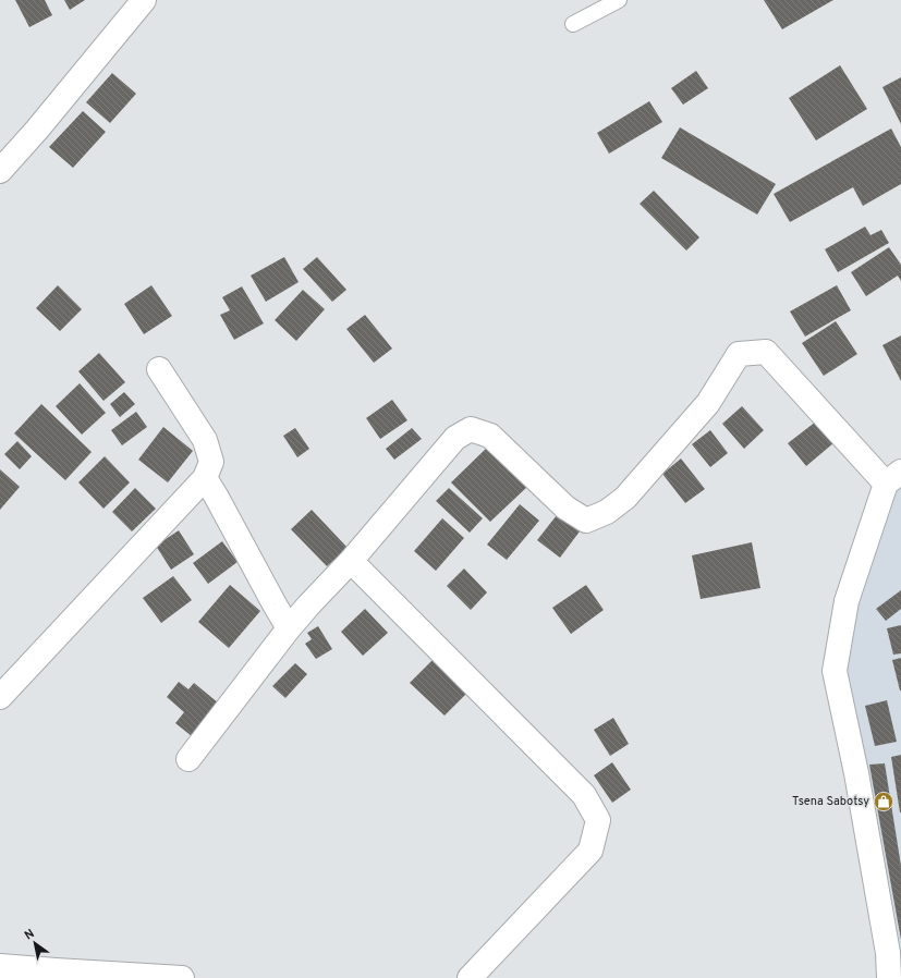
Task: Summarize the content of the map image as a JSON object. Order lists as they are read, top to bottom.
{
  "places": {
    "shop": ["Tsena Sabotsy"]
  },
  "north": "top left"
}
